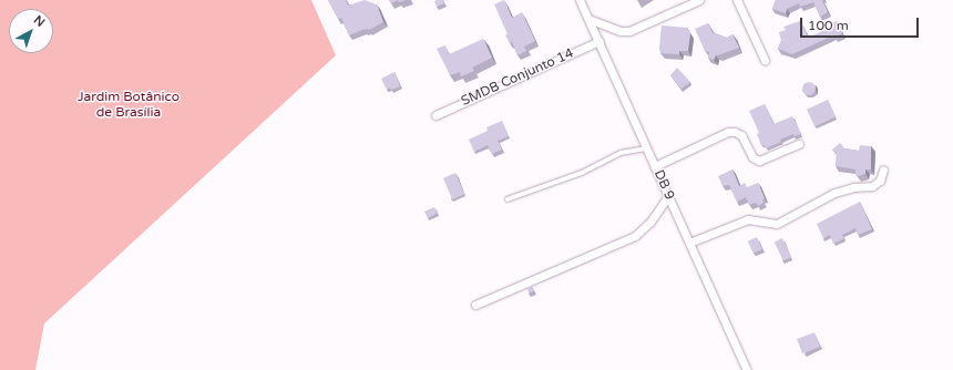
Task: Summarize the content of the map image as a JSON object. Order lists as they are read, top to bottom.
{
  "streets": {
    "street": ["SMDB Conjunto 14", "DB 9"]
  },
  "crossings": [
    ["SMDB Conjunto 14", "DB 9"]
  ],
  "parks": ["Jardim Botânico de Brasília"],
  "scale_bar": "100 m",
  "north": "top right"
}
